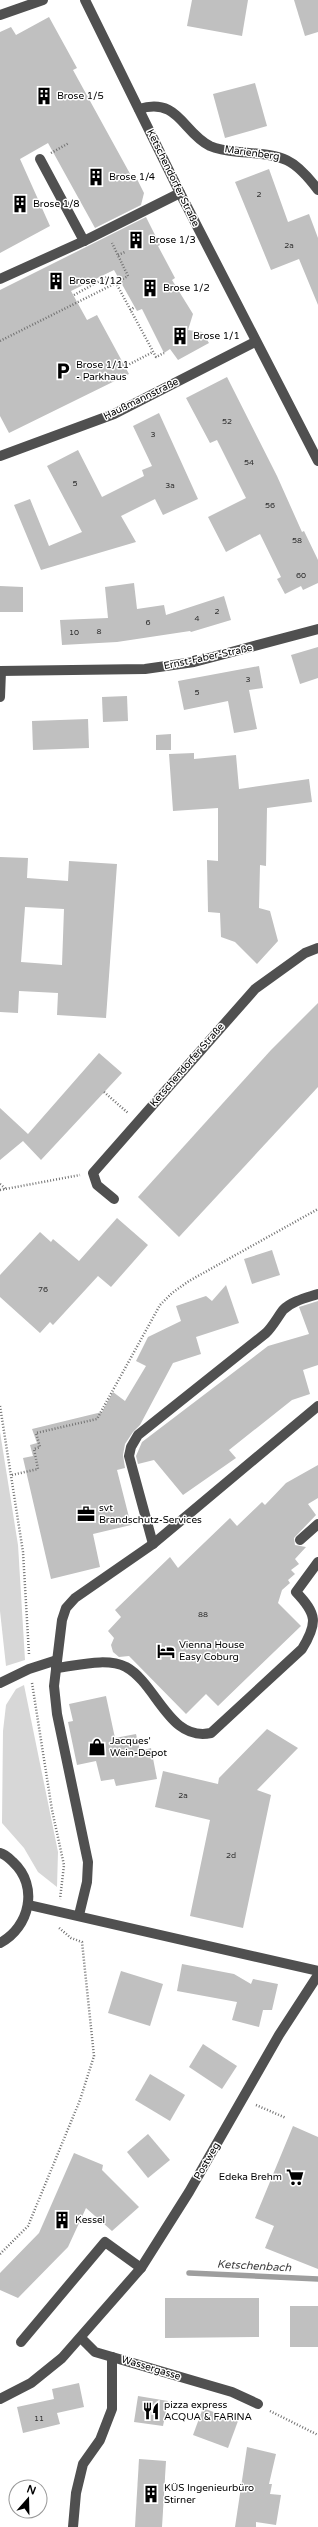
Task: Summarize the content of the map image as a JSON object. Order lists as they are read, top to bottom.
{
  "streets": {
    "street": [
      "Marienberg",
      "Ketschendorfer Straße",
      "Haußmannstraße",
      "Ernst-Faber-Straße",
      "Postweg",
      "Wassergasse"
    ]
  },
  "crossings": [
    ["Marienberg", "Ketschendorfer Straße"],
    ["Ketschendorfer Straße", "Haußmannstraße"],
    ["Postweg", "Wassergasse"]
  ],
  "water": ["Ketschenbach"],
  "places": {
    "building": [
      "Brose 1/5",
      "Brose 1/4",
      "Brose 1/8",
      "Brose 1/3",
      "Brose 1/12",
      "Brose 1/2",
      "Brose 1/1",
      "Kessel",
      "KÜS Ingenieurbüro Stirner"
    ],
    "parking": ["Brose 1/11 - Parkhaus"],
    "office": ["svt Brandschutz-Services"],
    "hotel": ["Vienna House Easy Coburg"],
    "shop": ["Jacques' Wein-Depot"],
    "supermarket": ["Edeka Brehm"],
    "restaurant": ["pizza express ACQUA & FARINA"]
  },
  "house_numbers": [
    "2",
    "2a",
    "52",
    "3",
    "54",
    "5",
    "3a",
    "56",
    "58",
    "60",
    "2",
    "4",
    "6",
    "8",
    "10",
    "3",
    "5",
    "76",
    "88",
    "2a",
    "2d",
    "11"
  ],
  "north": "top"
}
